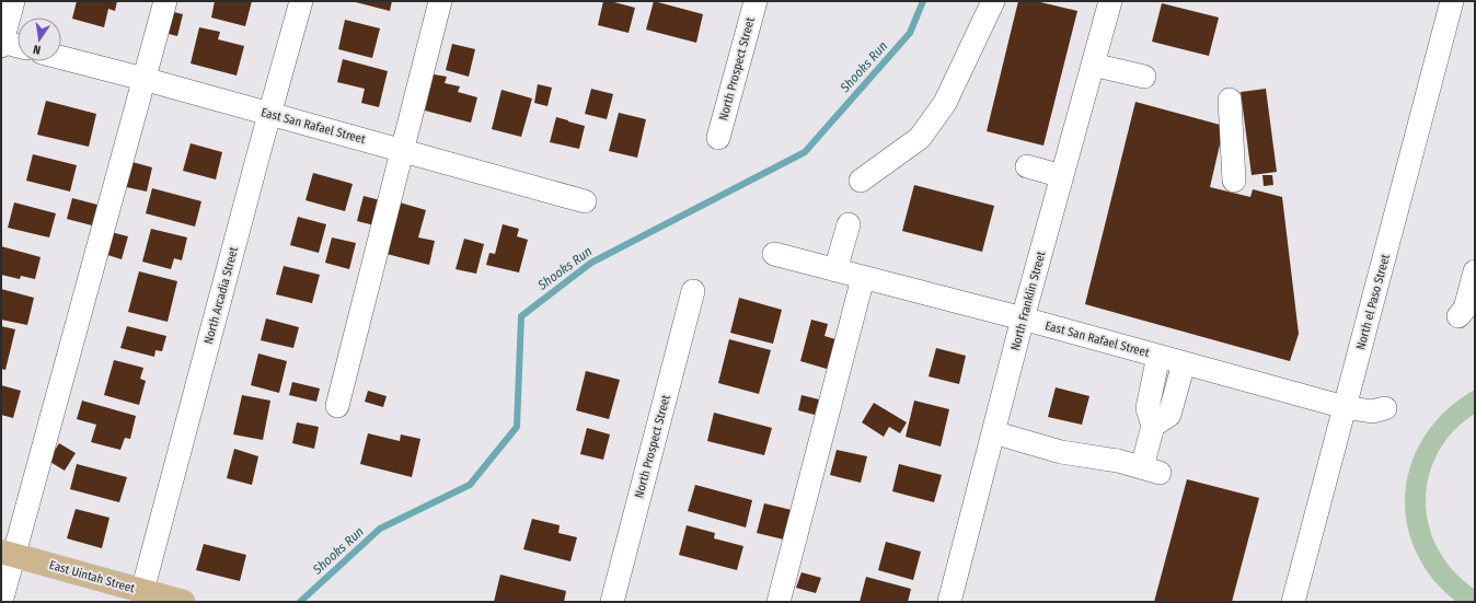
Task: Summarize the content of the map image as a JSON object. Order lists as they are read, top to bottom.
{
  "streets": {
    "main road": ["East Uintah Street"],
    "street": [
      "North Prospect Street",
      "East San Rafael Street",
      "North Arcadia Street",
      "North Franklin Street",
      "North el Paso Street"
    ]
  },
  "crossings": [
    ["East San Rafael Street", "North Arcadia Street"],
    ["East San Rafael Street", "North Franklin Street"],
    ["East San Rafael Street", "North el Paso Street"],
    ["North Arcadia Street", "East Uintah Street"]
  ],
  "water": ["Shooks Run"],
  "north": "bottom"
}
